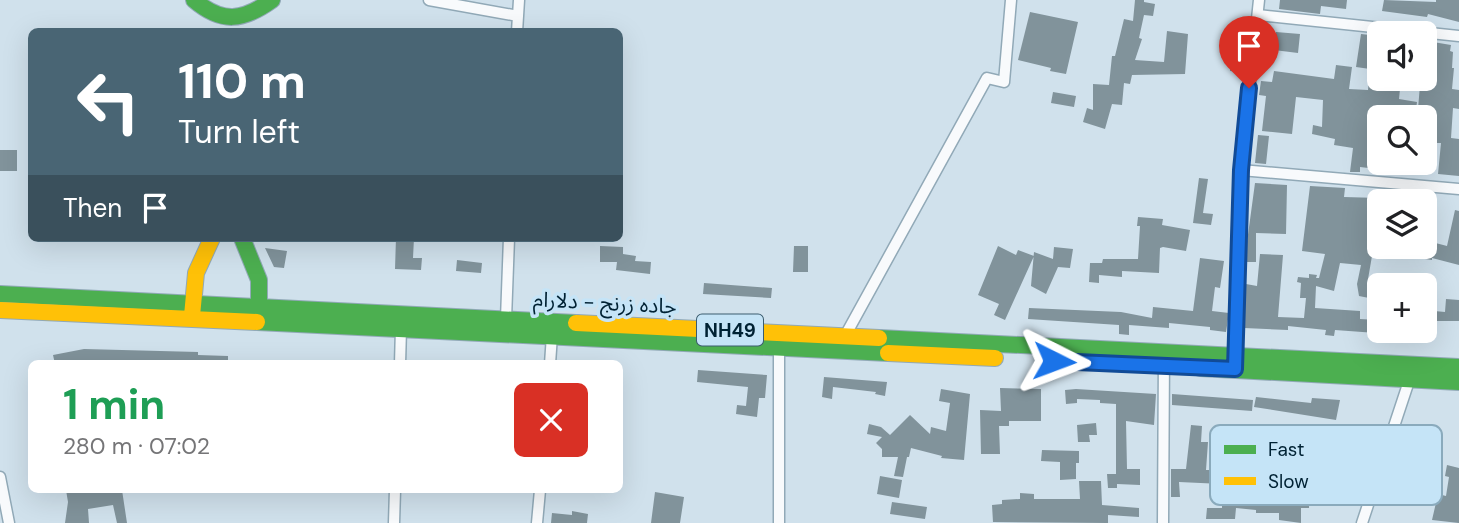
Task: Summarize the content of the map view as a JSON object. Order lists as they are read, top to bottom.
{
  "streets": {
    "main road": ["جاده زرنج - دلارام", "NH49"]
  },
  "legend": ["Fast", "Slow"],
  "page": {
    "map_buttons": "+",
    "turn": ["110 m", "Turn left"],
    "then": "Then",
    "heading": ["1 min", "280 m · 07:02"]
  }
}
